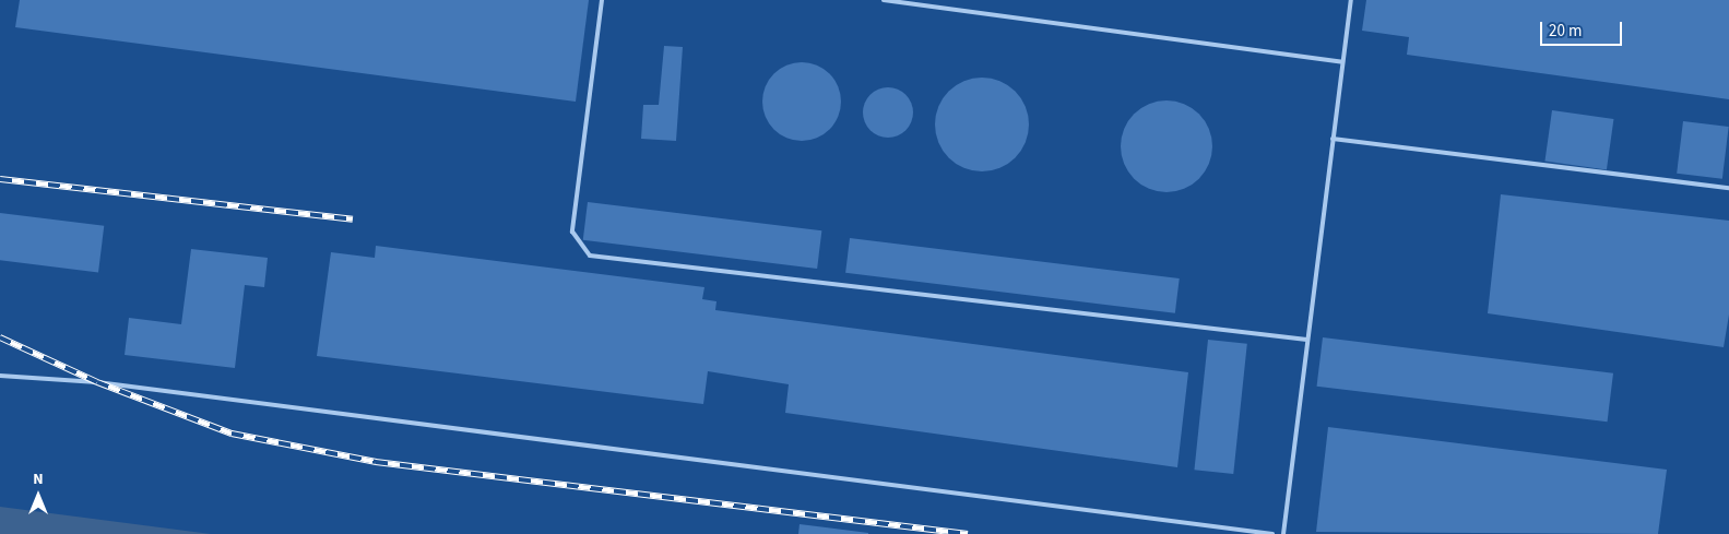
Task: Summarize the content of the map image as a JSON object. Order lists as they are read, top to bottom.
{
  "scale_bar": "20 m",
  "north": "top"
}
